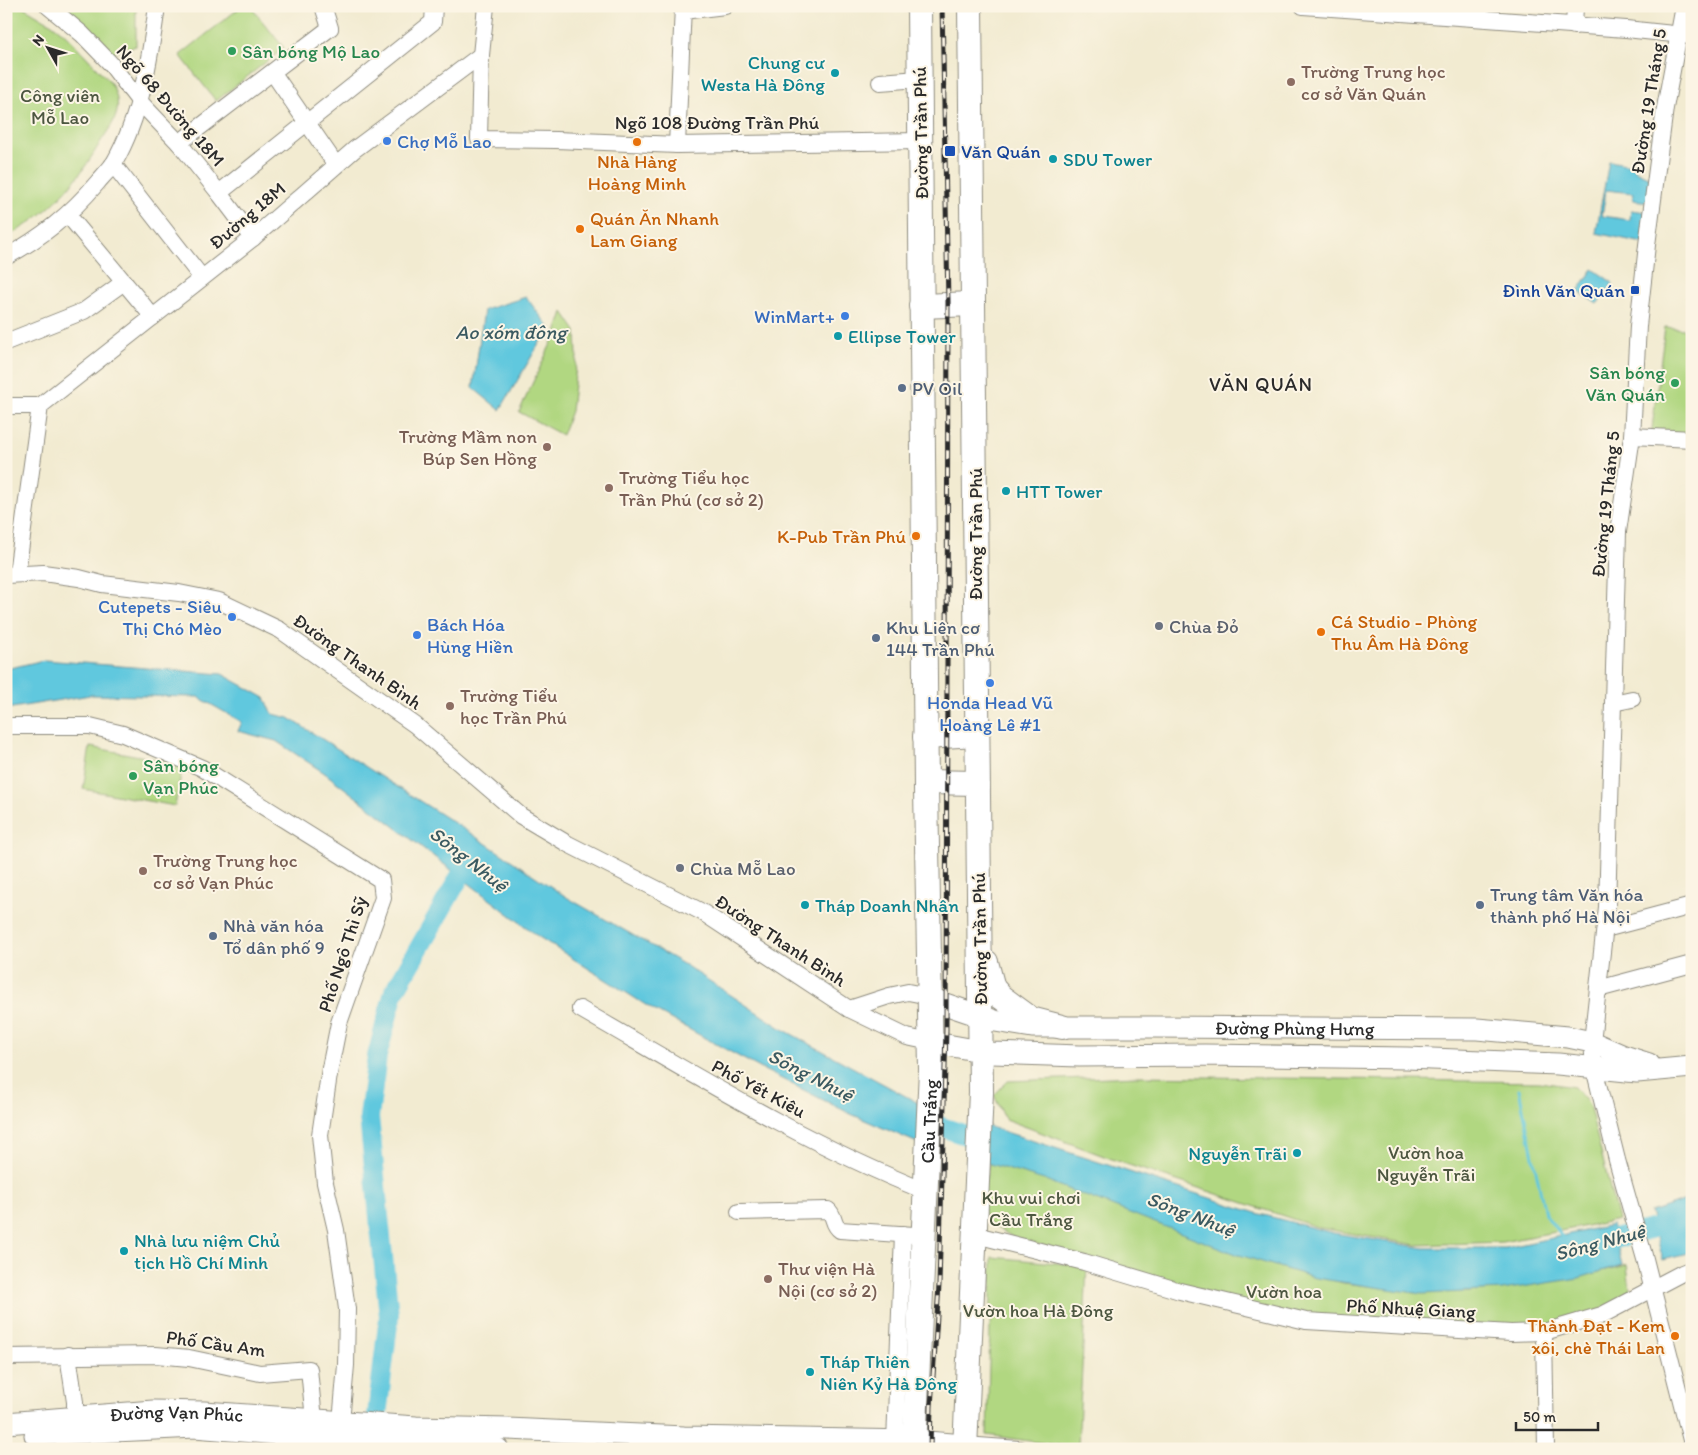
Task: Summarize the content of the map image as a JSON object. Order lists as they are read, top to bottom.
{
  "streets": {
    "highway": ["Đường Trần Phú", "Cầu Trắng"],
    "main road": ["Đường Phùng Hưng", "Đường Vạn Phúc"],
    "street": [
      "Đường 19 Tháng 5",
      "Ngõ 68 Đường 18M",
      "Ngõ 108 Đường Trần Phú",
      "Đường 18M",
      "Đường Thanh Bình",
      "Phố Ngô Thì Sỹ",
      "Phố Yết Kiêu",
      "Phố Nhuệ Giang",
      "Phố Cầu Am"
    ]
  },
  "crossings": [
    ["Đường 19 Tháng 5", "Đường Phùng Hưng"],
    ["Đường 19 Tháng 5", "Phố Nhuệ Giang"],
    ["Ngõ 68 Đường 18M", "Đường 18M"],
    ["Ngõ 108 Đường Trần Phú", "Đường Trần Phú"],
    ["Ngõ 108 Đường Trần Phú", "Đường 18M"],
    ["Đường Trần Phú", "Đường Thanh Bình"],
    ["Đường Trần Phú", "Đường Phùng Hưng"],
    ["Đường Trần Phú", "Cầu Trắng"],
    ["Đường Trần Phú", "Phố Nhuệ Giang"],
    ["Đường Thanh Bình", "Đường Phùng Hưng"],
    ["Phố Ngô Thì Sỹ", "Đường Vạn Phúc"],
    ["Phố Yết Kiêu", "Cầu Trắng"],
    ["Phố Cầu Am", "Đường Vạn Phúc"]
  ],
  "districts": ["VĂN QUÁN"],
  "water": ["Ao xóm đông", "Sông Nhuệ"],
  "parks": [
    "Công viên Mỗ Lao",
    "Vườn hoa Nguyễn Trãi",
    "Khu vui chơi Cầu Trắng",
    "Vườn hoa",
    "Vườn hoa Hà Đông"
  ],
  "places": {
    "other": [
      "Sân bóng Mộ Lao",
      "Chung cư Westa Hà Đông",
      "Trường Trung học cơ sở Văn Quán",
      "Chợ Mỗ Lao",
      "Nhà Hàng Hoàng Minh",
      "SDU Tower",
      "Quán Ăn Nhanh Lam Giang",
      "WinMart+",
      "Ellipse Tower",
      "Sân bóng Văn Quán",
      "PV Oil",
      "Trường Mầm non Búp Sen Hồng",
      "Trường Tiểu học Trần Phú (cơ sở 2)",
      "HTT Tower",
      "K-Pub Trần Phú",
      "Cutepets - Siêu Thị Chó Mèo",
      "Chùa Đỏ",
      "Cá Studio - Phòng Thu Âm Hà Đông",
      "Bách Hóa Hùng Hiền",
      "Khu Liên cơ 144 Trần Phú",
      "Honda Head Vũ Hoàng Lê #1",
      "Trường Tiểu học Trần Phú",
      "Sân bóng Vạn Phúc",
      "Chùa Mỗ Lao",
      "Trường Trung học cơ sở Vạn Phúc",
      "Tháp Doanh Nhân",
      "Trung tâm Văn hóa thành phố Hà Nội",
      "Nhà văn hóa Tổ dân phố 9",
      "Nguyễn Trãi",
      "Nhà lưu niệm Chủ tịch Hồ Chí Minh",
      "Thư viện Hà Nội (cơ sở 2)",
      "Thành Đạt - Kem xôi, chè Thái Lan",
      "Tháp Thiên Niên Kỷ Hà Đông"
    ],
    "transit": ["Văn Quán", "Đình Văn Quán"]
  },
  "scale_bar": "50 m",
  "north": "top left"
}
